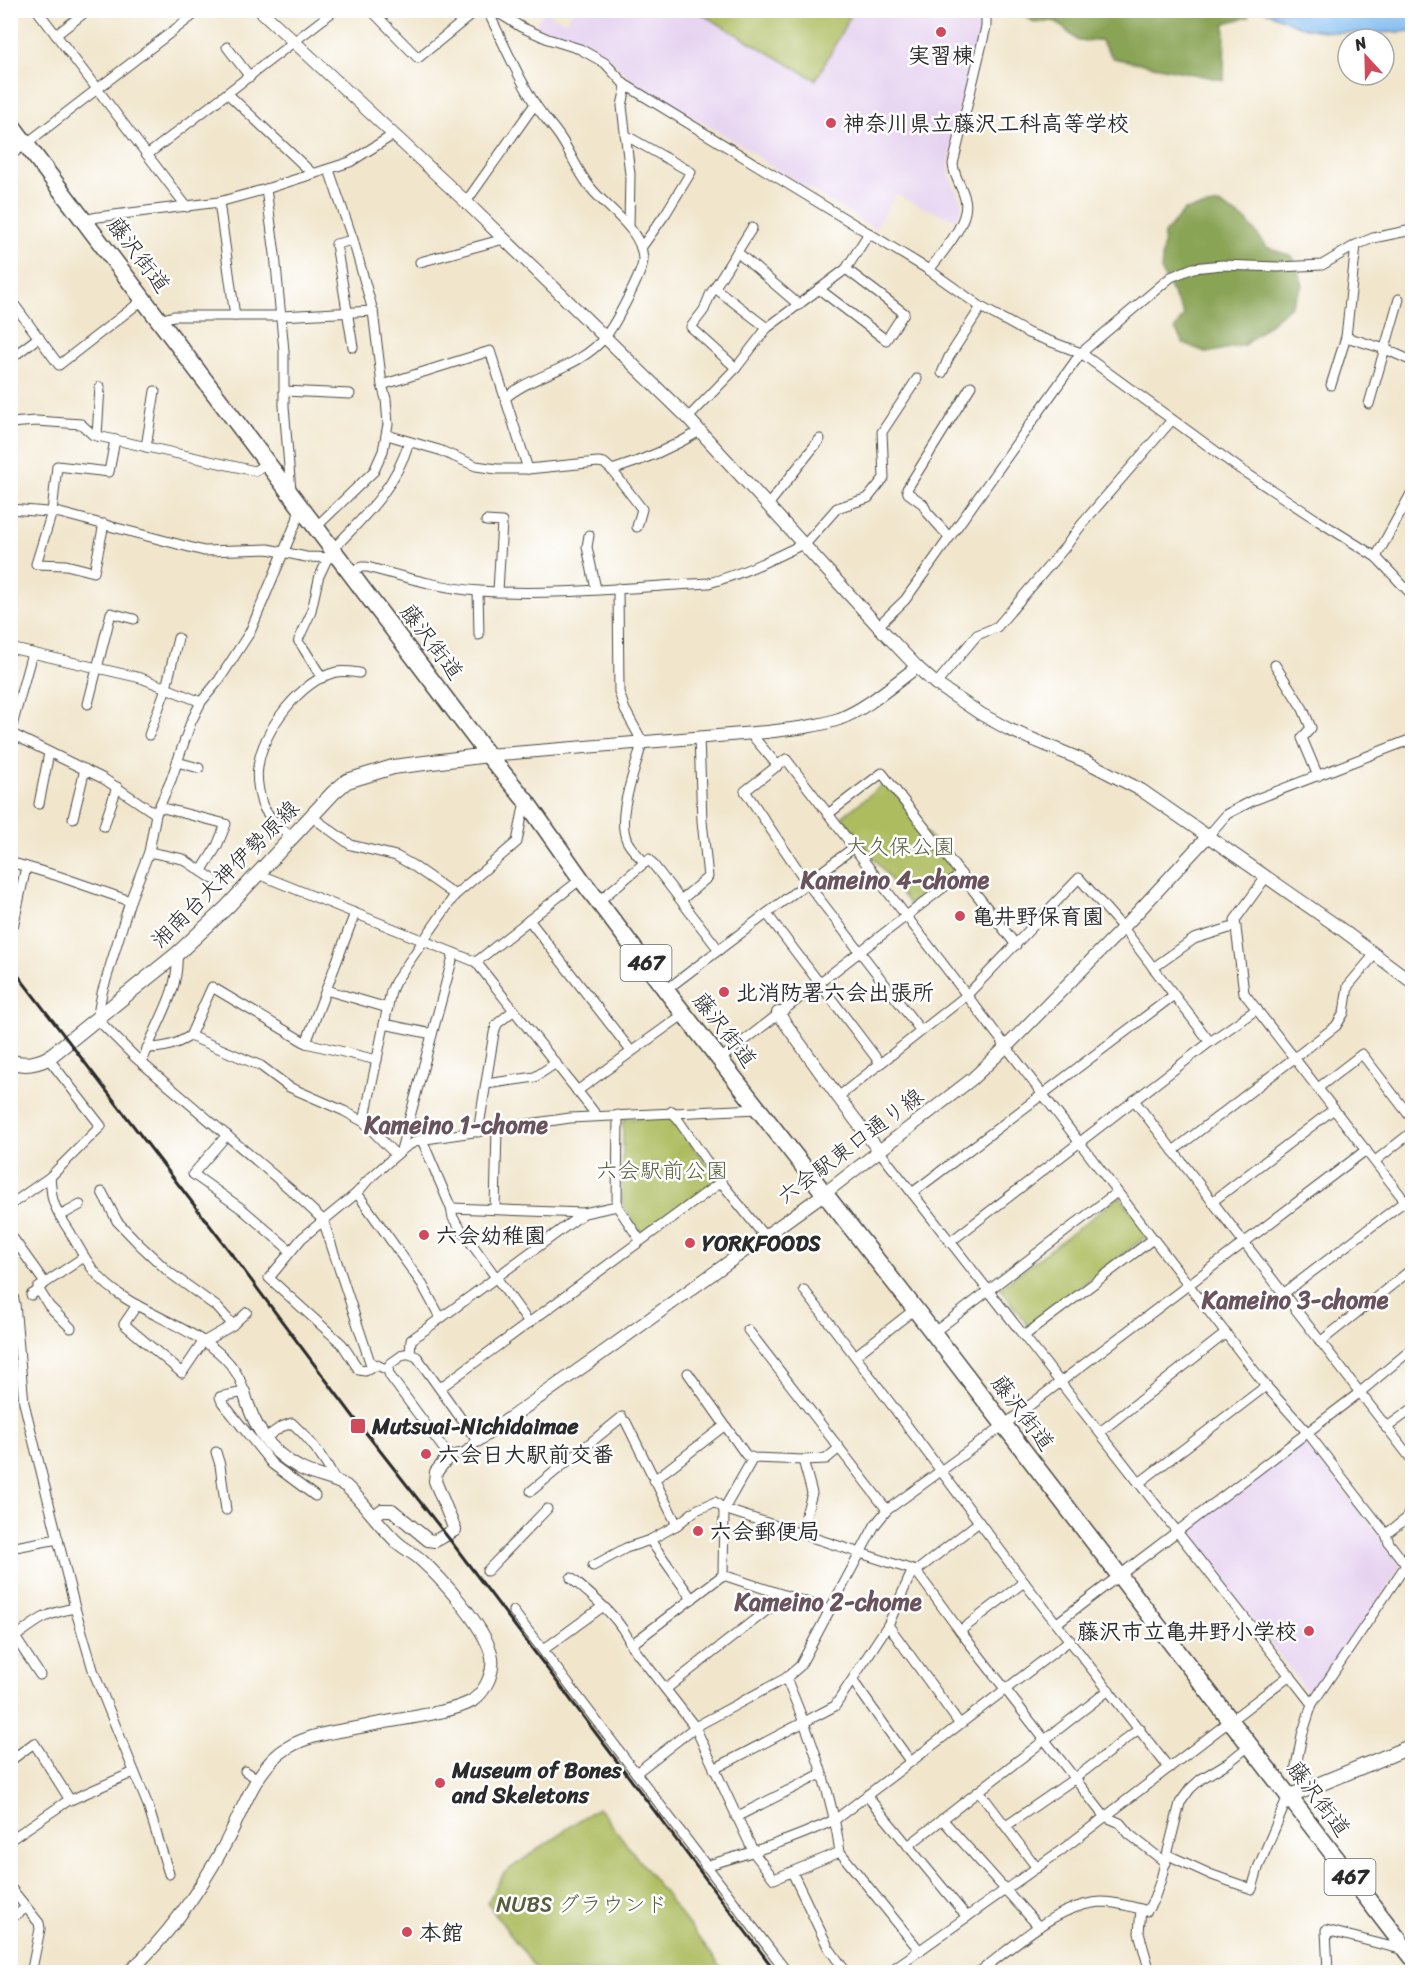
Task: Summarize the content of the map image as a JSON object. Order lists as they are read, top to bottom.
{
  "streets": {
    "highway": ["藤沢街道", "467"],
    "main road": ["湘南台大神伊勢原線"],
    "street": ["六会駅東口通り線"]
  },
  "crossings": [
    ["藤沢街道", "湘南台大神伊勢原線"],
    ["藤沢街道", "六会駅東口通り線"]
  ],
  "districts": [
    "Kameino 4-chome",
    "Kameino 1-chome",
    "Kameino 3-chome",
    "Kameino 2-chome"
  ],
  "parks": ["大久保公園", "六会駅前公園", "NUBS グラウンド"],
  "places": {
    "other": [
      "実習棟",
      "神奈川県立藤沢工科高等学校",
      "亀井野保育園",
      "北消防署六会出張所",
      "六会幼稚園",
      "YORKFOODS",
      "六会日大駅前交番",
      "六会郵便局",
      "藤沢市立亀井野小学校",
      "Museum of Bones and Skeletons",
      "本館"
    ],
    "transit": ["Mutsuai-Nichidaimae"]
  },
  "north": "top"
}
